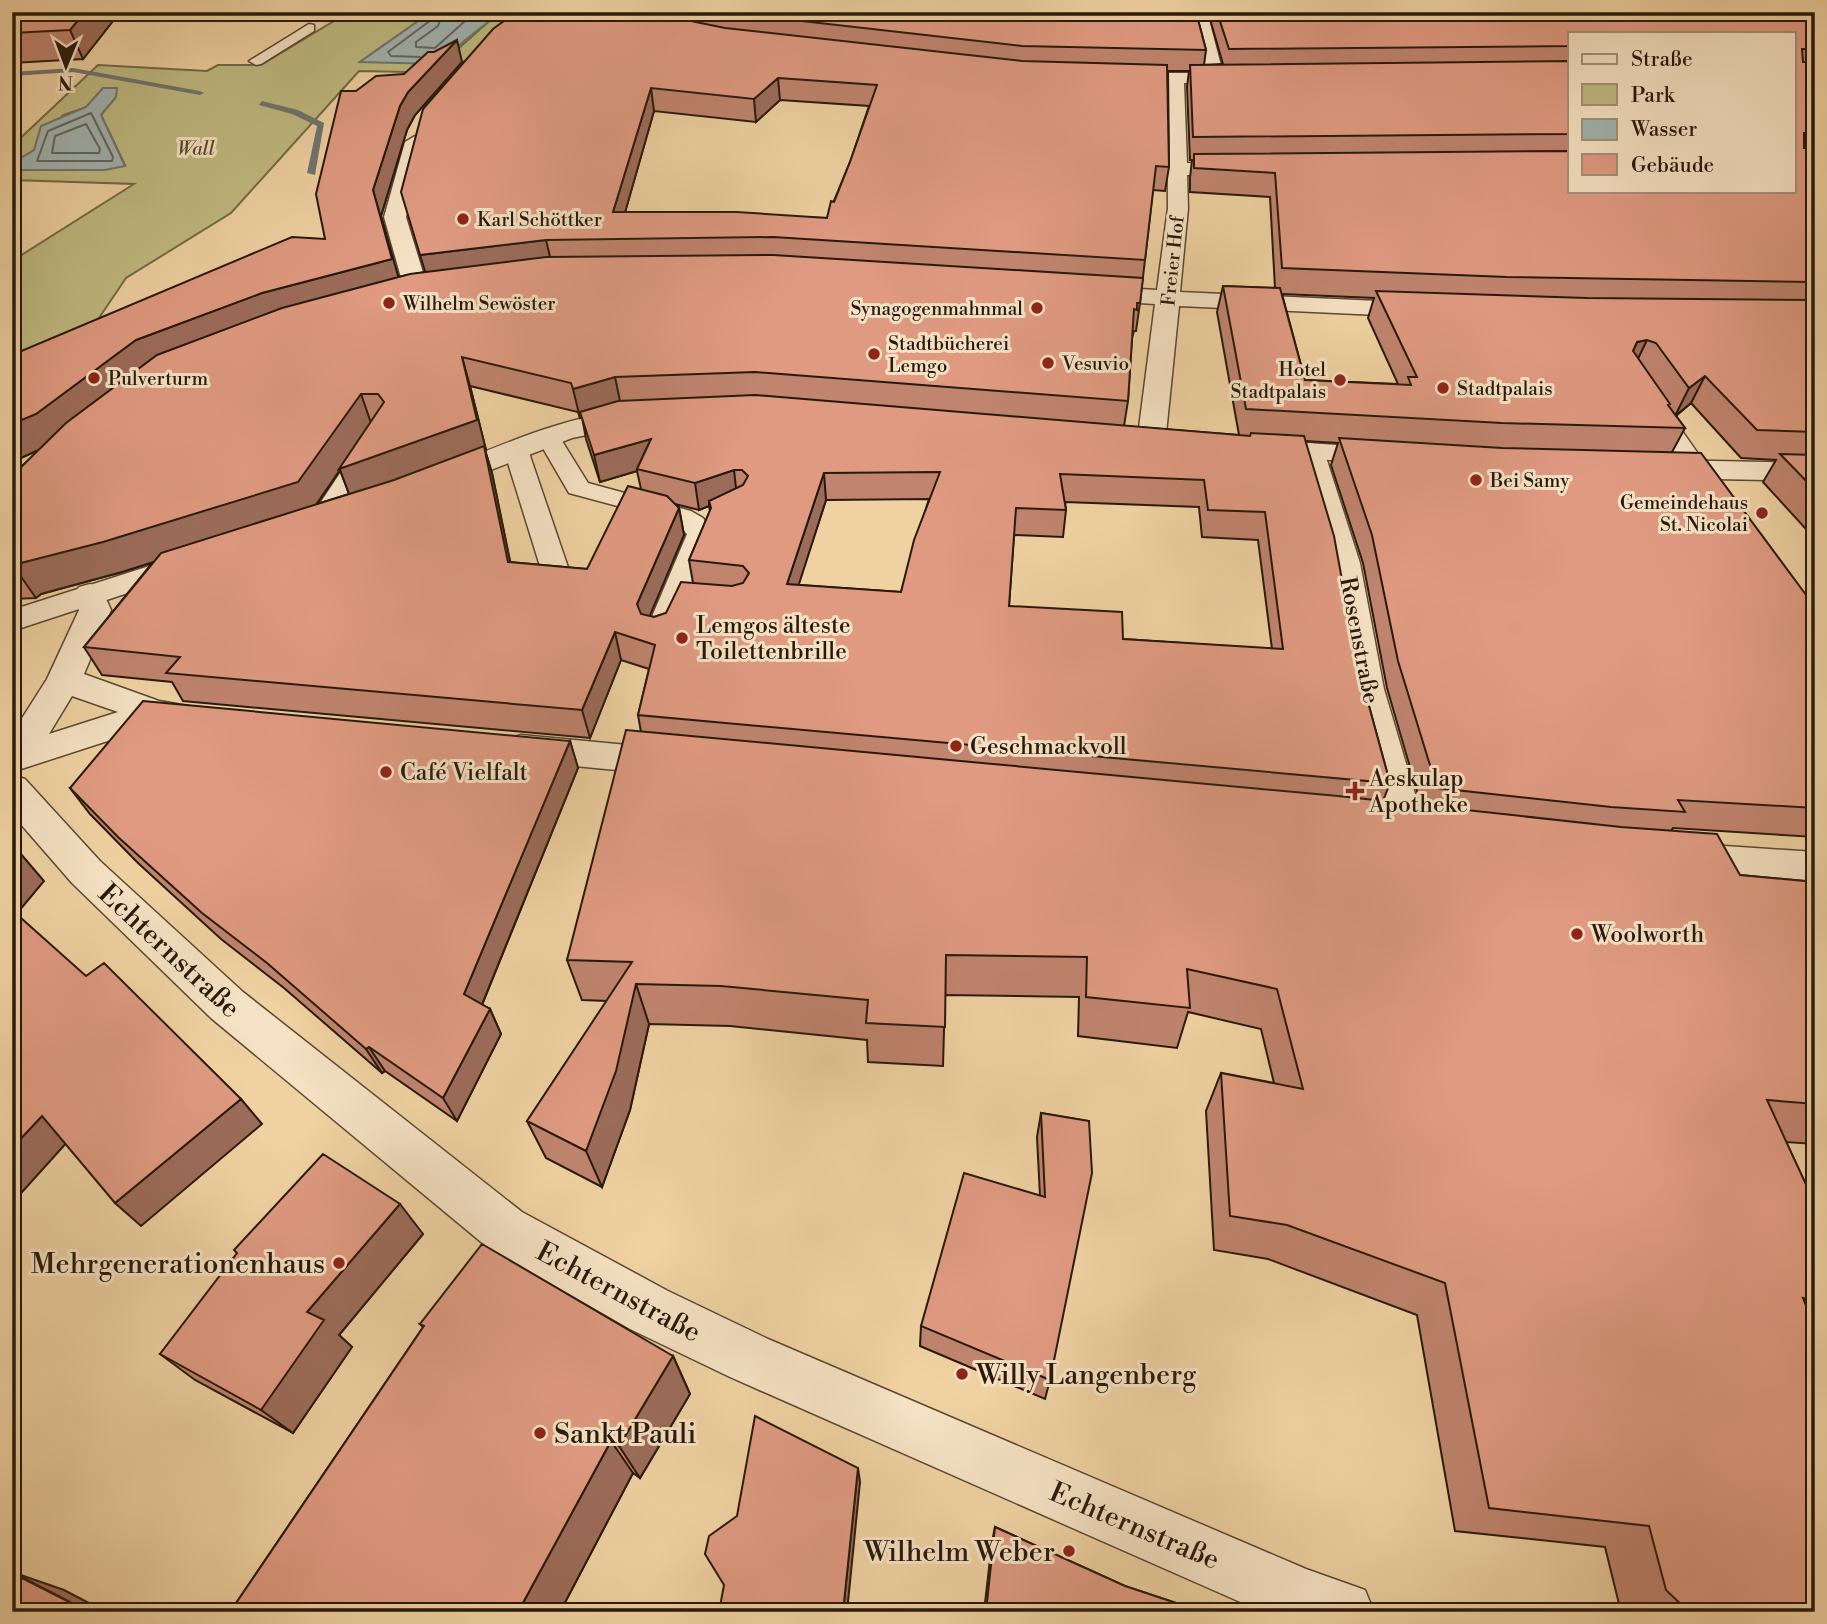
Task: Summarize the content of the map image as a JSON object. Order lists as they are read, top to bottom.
{
  "streets": {
    "street": ["Freier Hof", "Rosenstraße", "Echternstraße"]
  },
  "parks": ["Wall"],
  "places": {
    "other": [
      "Karl Schöttker",
      "Wilhelm Sewöster",
      "Synagogenmahnmal",
      "Stadtbücherei Lemgo",
      "Vesuvio",
      "Pulverturm",
      "Hotel Stadtpalais",
      "Stadtpalais",
      "Bei Samy",
      "Gemeindehaus St. Nicolai",
      "Lemgos älteste Toilettenbrille",
      "Geschmackvoll",
      "Café Vielfalt",
      "Woolworth",
      "Mehrgenerationenhaus",
      "Willy Langenberg",
      "Sankt Pauli",
      "Wilhelm Weber"
    ],
    "health": ["Aeskulap Apotheke"]
  },
  "legend": [
    "Straße",
    "Park",
    "Wasser",
    "Gebäude"
  ],
  "north": "bottom"
}
